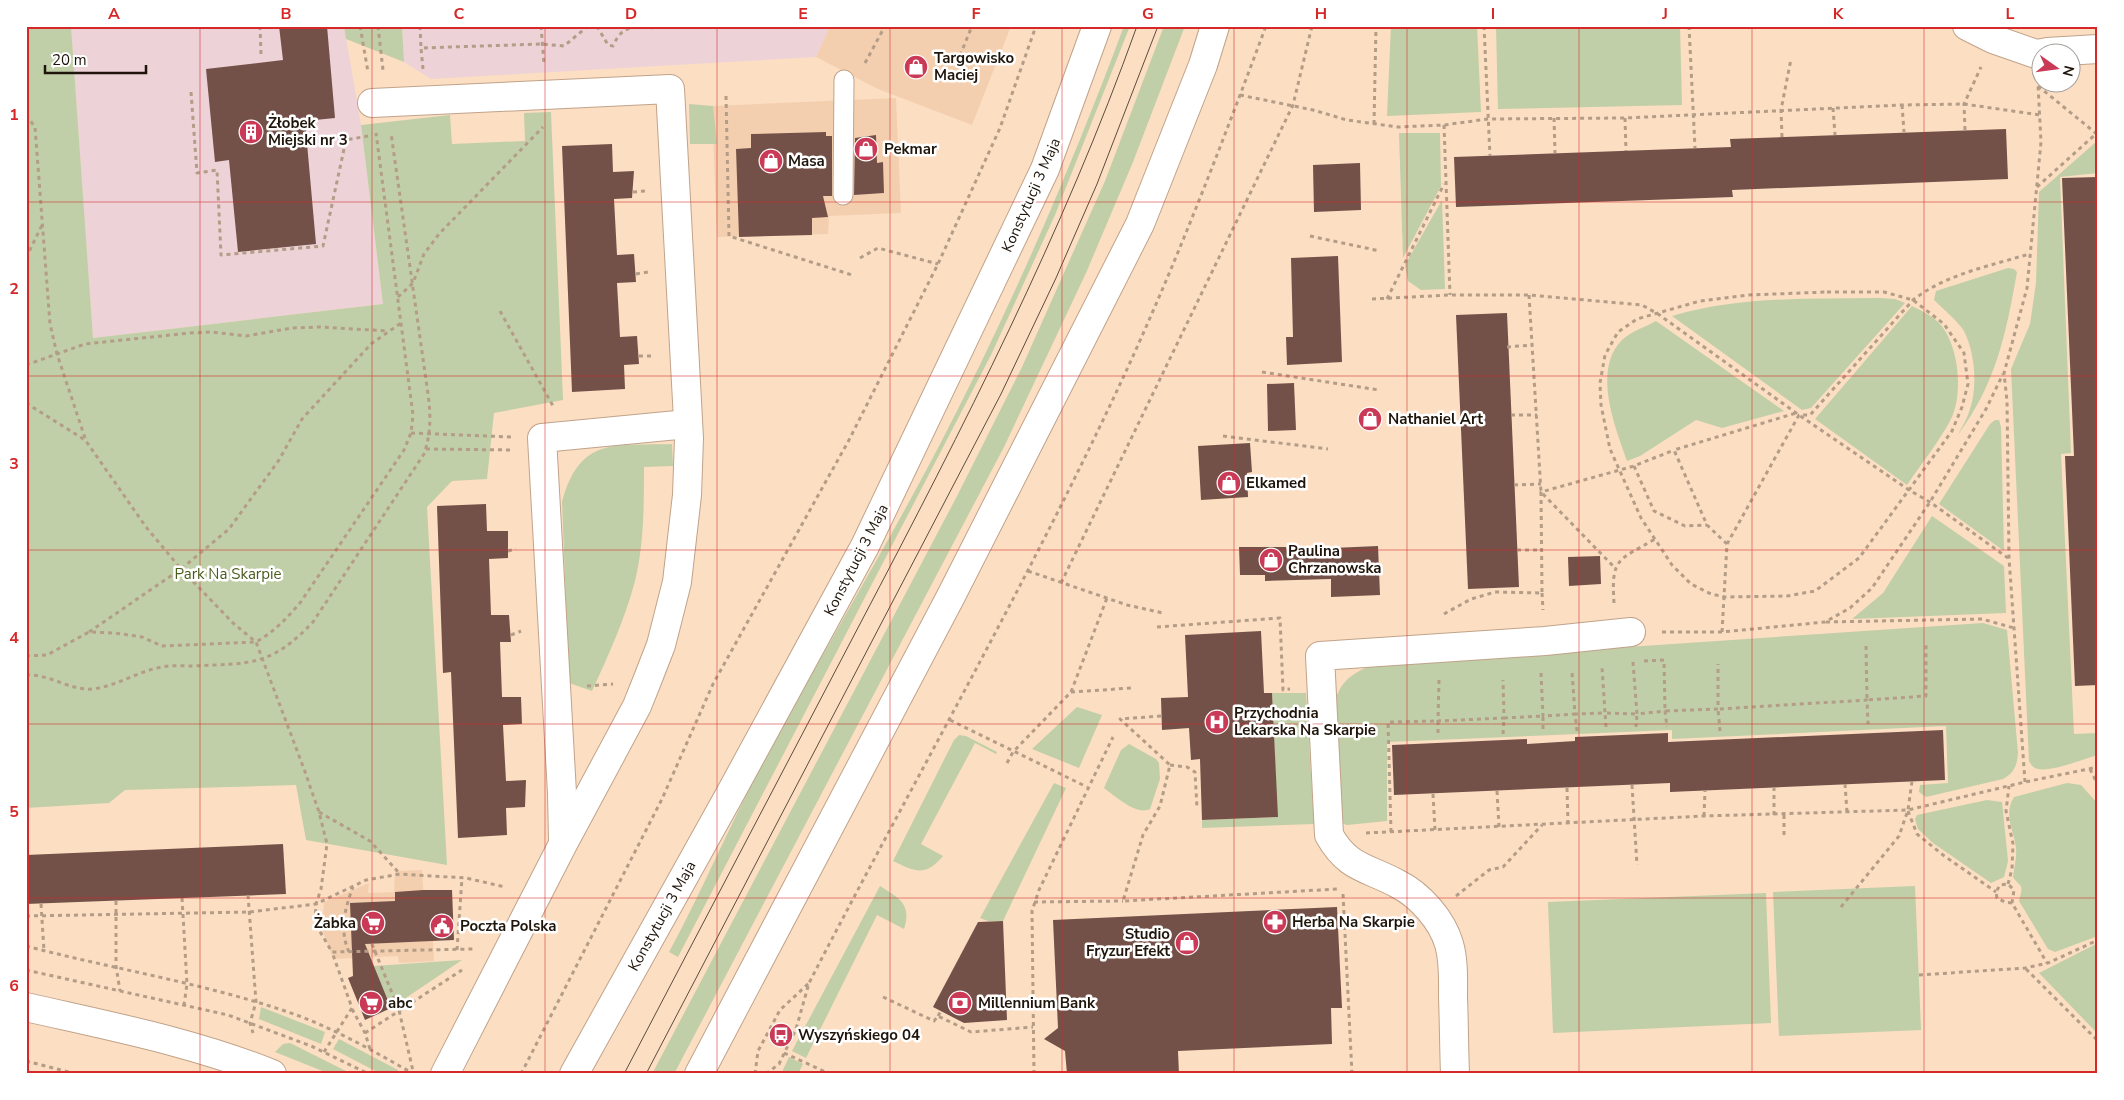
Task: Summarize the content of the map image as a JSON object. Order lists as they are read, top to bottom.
{
  "streets": {
    "street": ["Konstytucji 3 Maja"]
  },
  "parks": ["Park Na Skarpie"],
  "places": {
    "shop": [
      "Targowisko Maciej",
      "Pekmar",
      "Masa",
      "Nathaniel Art",
      "Elkamed",
      "Paulina Chrzanowska",
      "Studio Fryzur Efekt"
    ],
    "building": ["Żłobek Miejski nr 3"],
    "hospital": ["Przychodnia Lekarska Na Skarpie"],
    "pharmacy": ["Herba Na Skarpie"],
    "supermarket": ["Żabka", "abc"],
    "public building": ["Poczta Polska"],
    "bank": ["Millennium Bank"],
    "bus stop": ["Wyszyńskiego 04"]
  },
  "scale_bar": "20 m",
  "north": "right",
  "grid": {
    "columns": [
      "A",
      "B",
      "C",
      "D",
      "E",
      "F",
      "G",
      "H",
      "I",
      "J",
      "K",
      "L"
    ],
    "rows": [
      "1",
      "2",
      "3",
      "4",
      "5",
      "6"
    ]
  }
}
